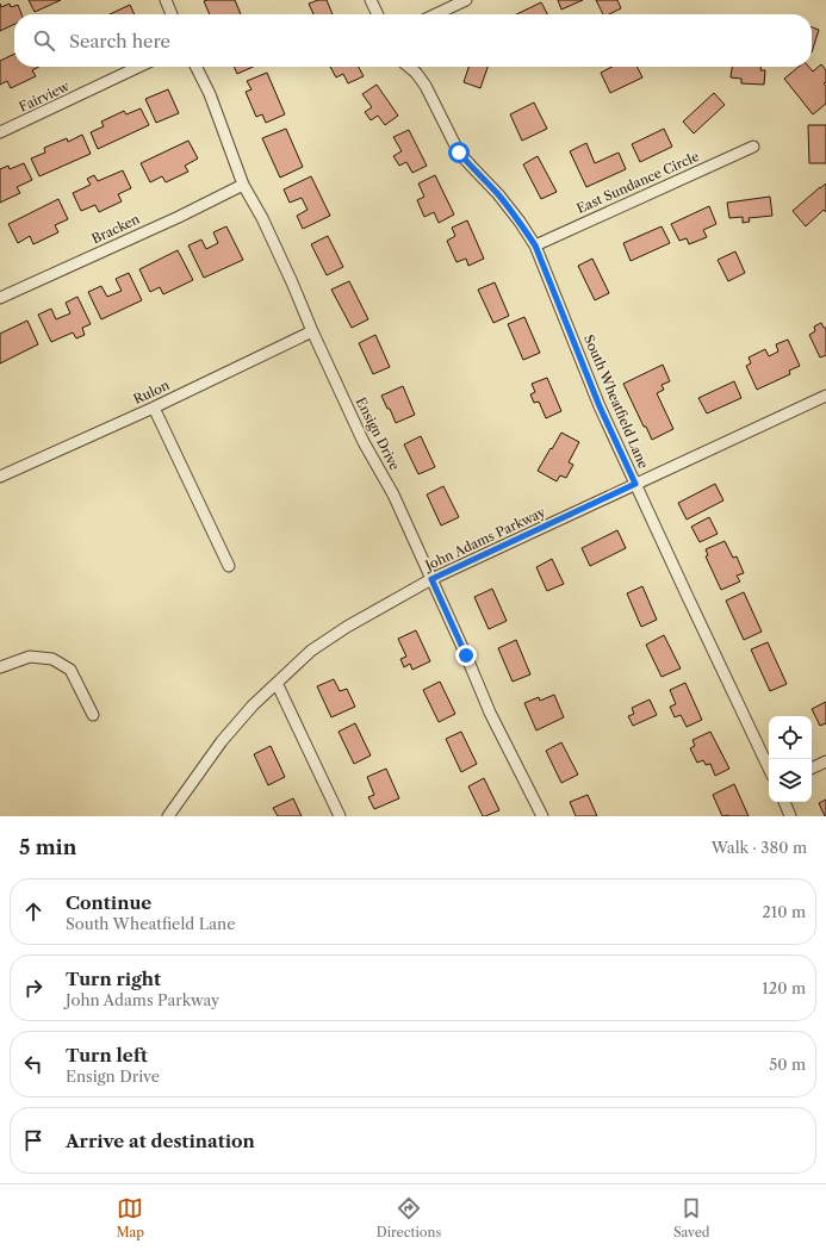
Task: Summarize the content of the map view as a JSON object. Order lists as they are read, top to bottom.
{
  "streets": {
    "street": [
      "Fairview",
      "East Sundance Circle",
      "Bracken",
      "Rulon",
      "South Wheatfield Lane",
      "Ensign Drive",
      "John Adams Parkway"
    ]
  },
  "crossings": [
    ["East Sundance Circle", "South Wheatfield Lane"],
    ["Bracken", "Ensign Drive"],
    ["Rulon", "Ensign Drive"],
    ["South Wheatfield Lane", "John Adams Parkway"],
    ["Ensign Drive", "John Adams Parkway"]
  ],
  "page": {
    "search": "Search here",
    "heading": ["5 min", "Walk · 380 m"],
    "list": [
      ["Continue", "South Wheatfield Lane", "210 m"],
      ["Turn right", "John Adams Parkway", "120 m"],
      ["Turn left", "Ensign Drive", "50 m"],
      "Arrive at destination"
    ],
    "nav": ["Map", "Directions", "Saved"]
  }
}
